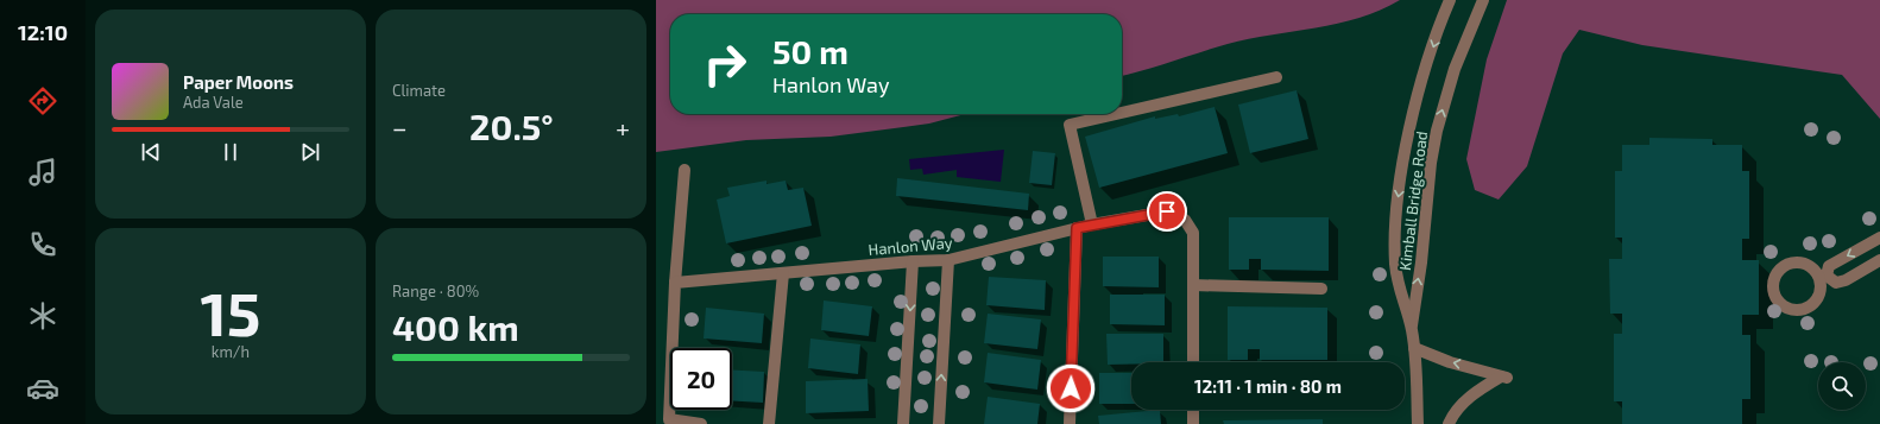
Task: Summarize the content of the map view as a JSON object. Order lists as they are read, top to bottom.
{
  "streets": {
    "street": ["Kimball Bridge Road", "Hanlon Way"]
  },
  "page": {
    "tabs": "12:10",
    "tile": [
      "Climate",
      ["15", "km/h"],
      ["Range · 80%", "400 km"]
    ],
    "turn": ["50 m", "Hanlon Way"],
    "song": ["Paper Moons", "Ada Vale"],
    "heat": ["−", "20.5°", "+"],
    "limit": "20",
    "trip": "12:11 · 1 min · 80 m"
  }
}
